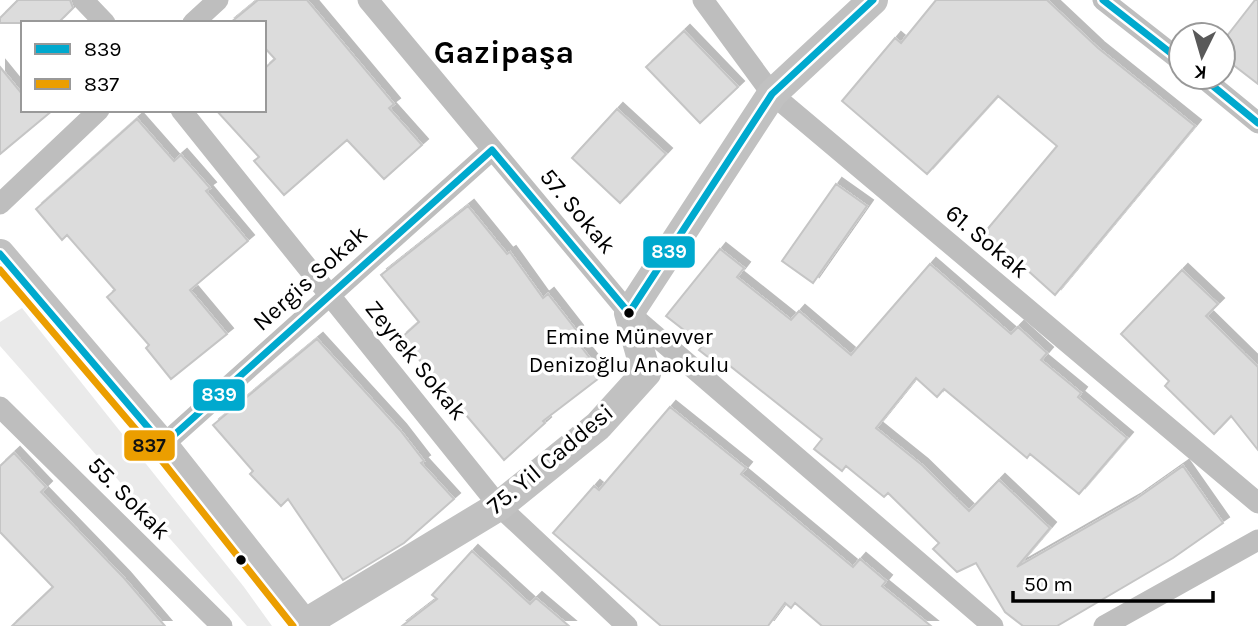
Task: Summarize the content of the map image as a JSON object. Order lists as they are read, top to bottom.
{
  "streets": {
    "street": [
      "57. Sokak",
      "61. Sokak",
      "Nergis Sokak",
      "Zeyrek Sokak",
      "75. Yil Caddesi",
      "55. Sokak"
    ]
  },
  "crossings": [
    ["57. Sokak", "Nergis Sokak"],
    ["57. Sokak", "75. Yil Caddesi"],
    ["Nergis Sokak", "Zeyrek Sokak"],
    ["Zeyrek Sokak", "75. Yil Caddesi"]
  ],
  "districts": ["Gazipaşa"],
  "places": ["Emine Münevver Denizoğlu Anaokulu"],
  "lines": ["transit line 839", "transit line 837"],
  "legend": ["839", "837"],
  "scale_bar": "50 m",
  "north": "bottom"
}
